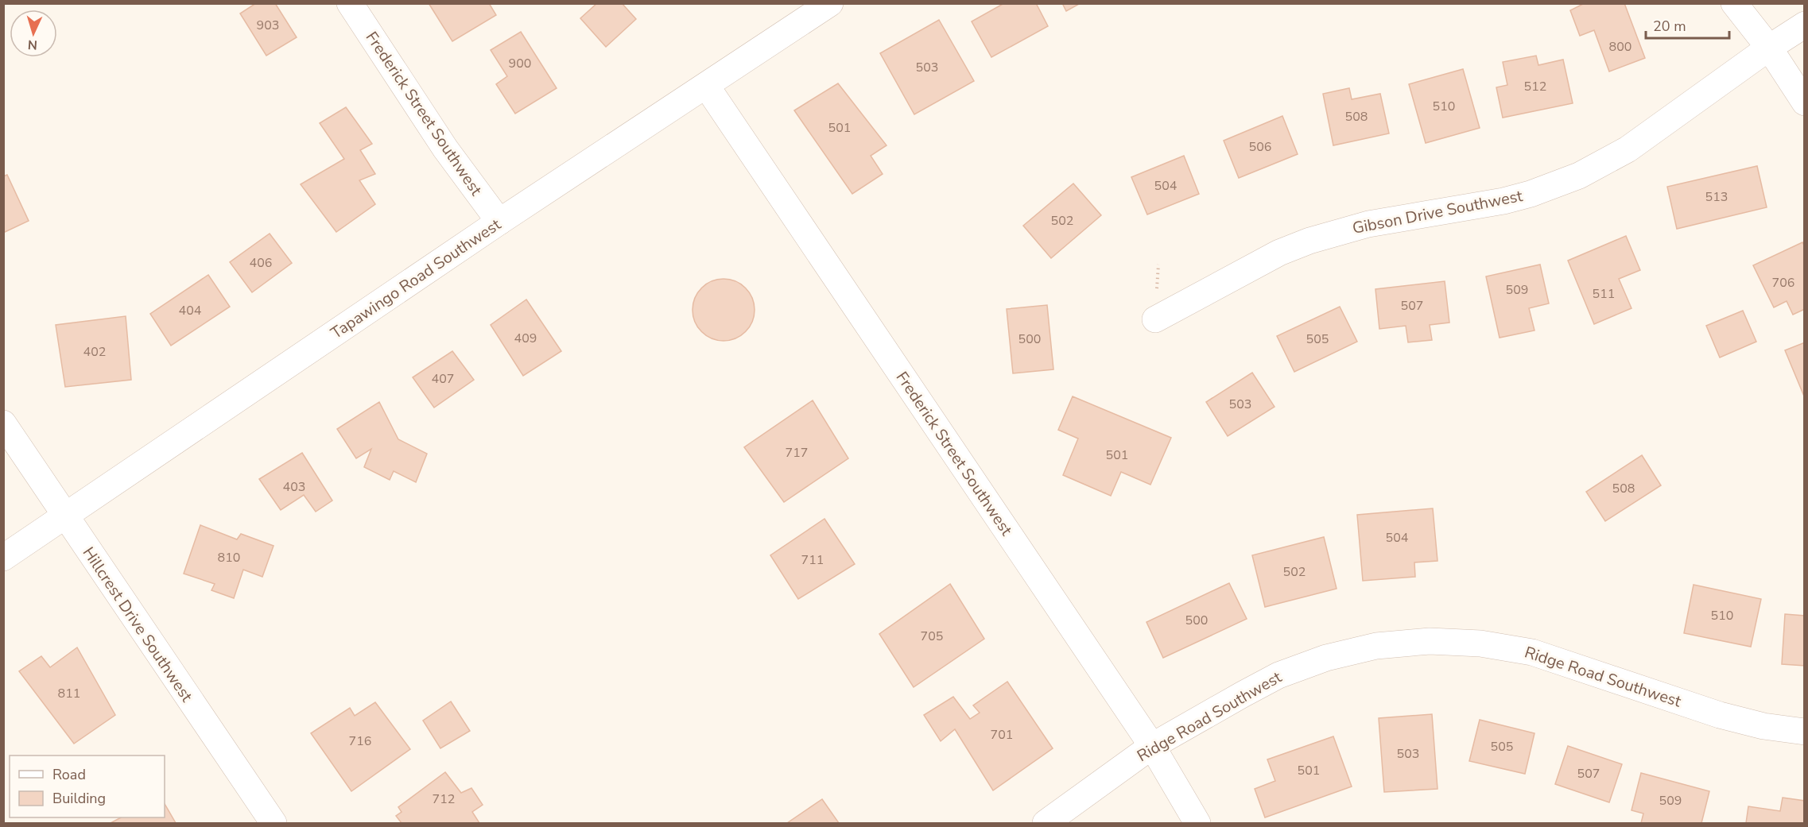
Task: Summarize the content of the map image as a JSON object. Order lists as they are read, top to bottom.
{
  "streets": {
    "street": [
      "Frederick Street Southwest",
      "Gibson Drive Southwest",
      "Tapawingo Road Southwest",
      "Hillcrest Drive Southwest",
      "Ridge Road Southwest"
    ]
  },
  "crossings": [
    ["Frederick Street Southwest", "Tapawingo Road Southwest"],
    ["Frederick Street Southwest", "Ridge Road Southwest"],
    ["Tapawingo Road Southwest", "Hillcrest Drive Southwest"]
  ],
  "house_numbers": [
    "903",
    "800",
    "900",
    "503",
    "512",
    "510",
    "508",
    "501",
    "506",
    "504",
    "513",
    "502",
    "406",
    "706",
    "509",
    "511",
    "507",
    "404",
    "409",
    "500",
    "505",
    "402",
    "407",
    "503",
    "717",
    "501",
    "403",
    "508",
    "504",
    "810",
    "711",
    "502",
    "510",
    "500",
    "705",
    "811",
    "701",
    "716",
    "505",
    "503",
    "501",
    "507",
    "712",
    "509"
  ],
  "legend": ["Road", "Building"],
  "scale_bar": "20 m",
  "north": "bottom"
}
